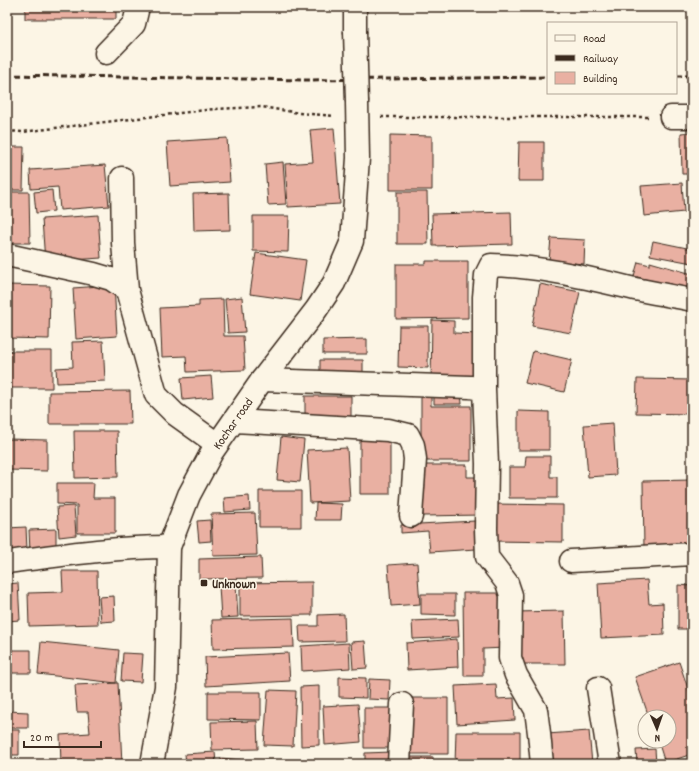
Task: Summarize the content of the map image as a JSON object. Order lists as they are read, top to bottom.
{
  "streets": {
    "street": ["Kochar road"]
  },
  "places": {
    "transit": ["Unknown"]
  },
  "legend": ["Road", "Railway", "Building"],
  "scale_bar": "20 m",
  "north": "bottom"
}
